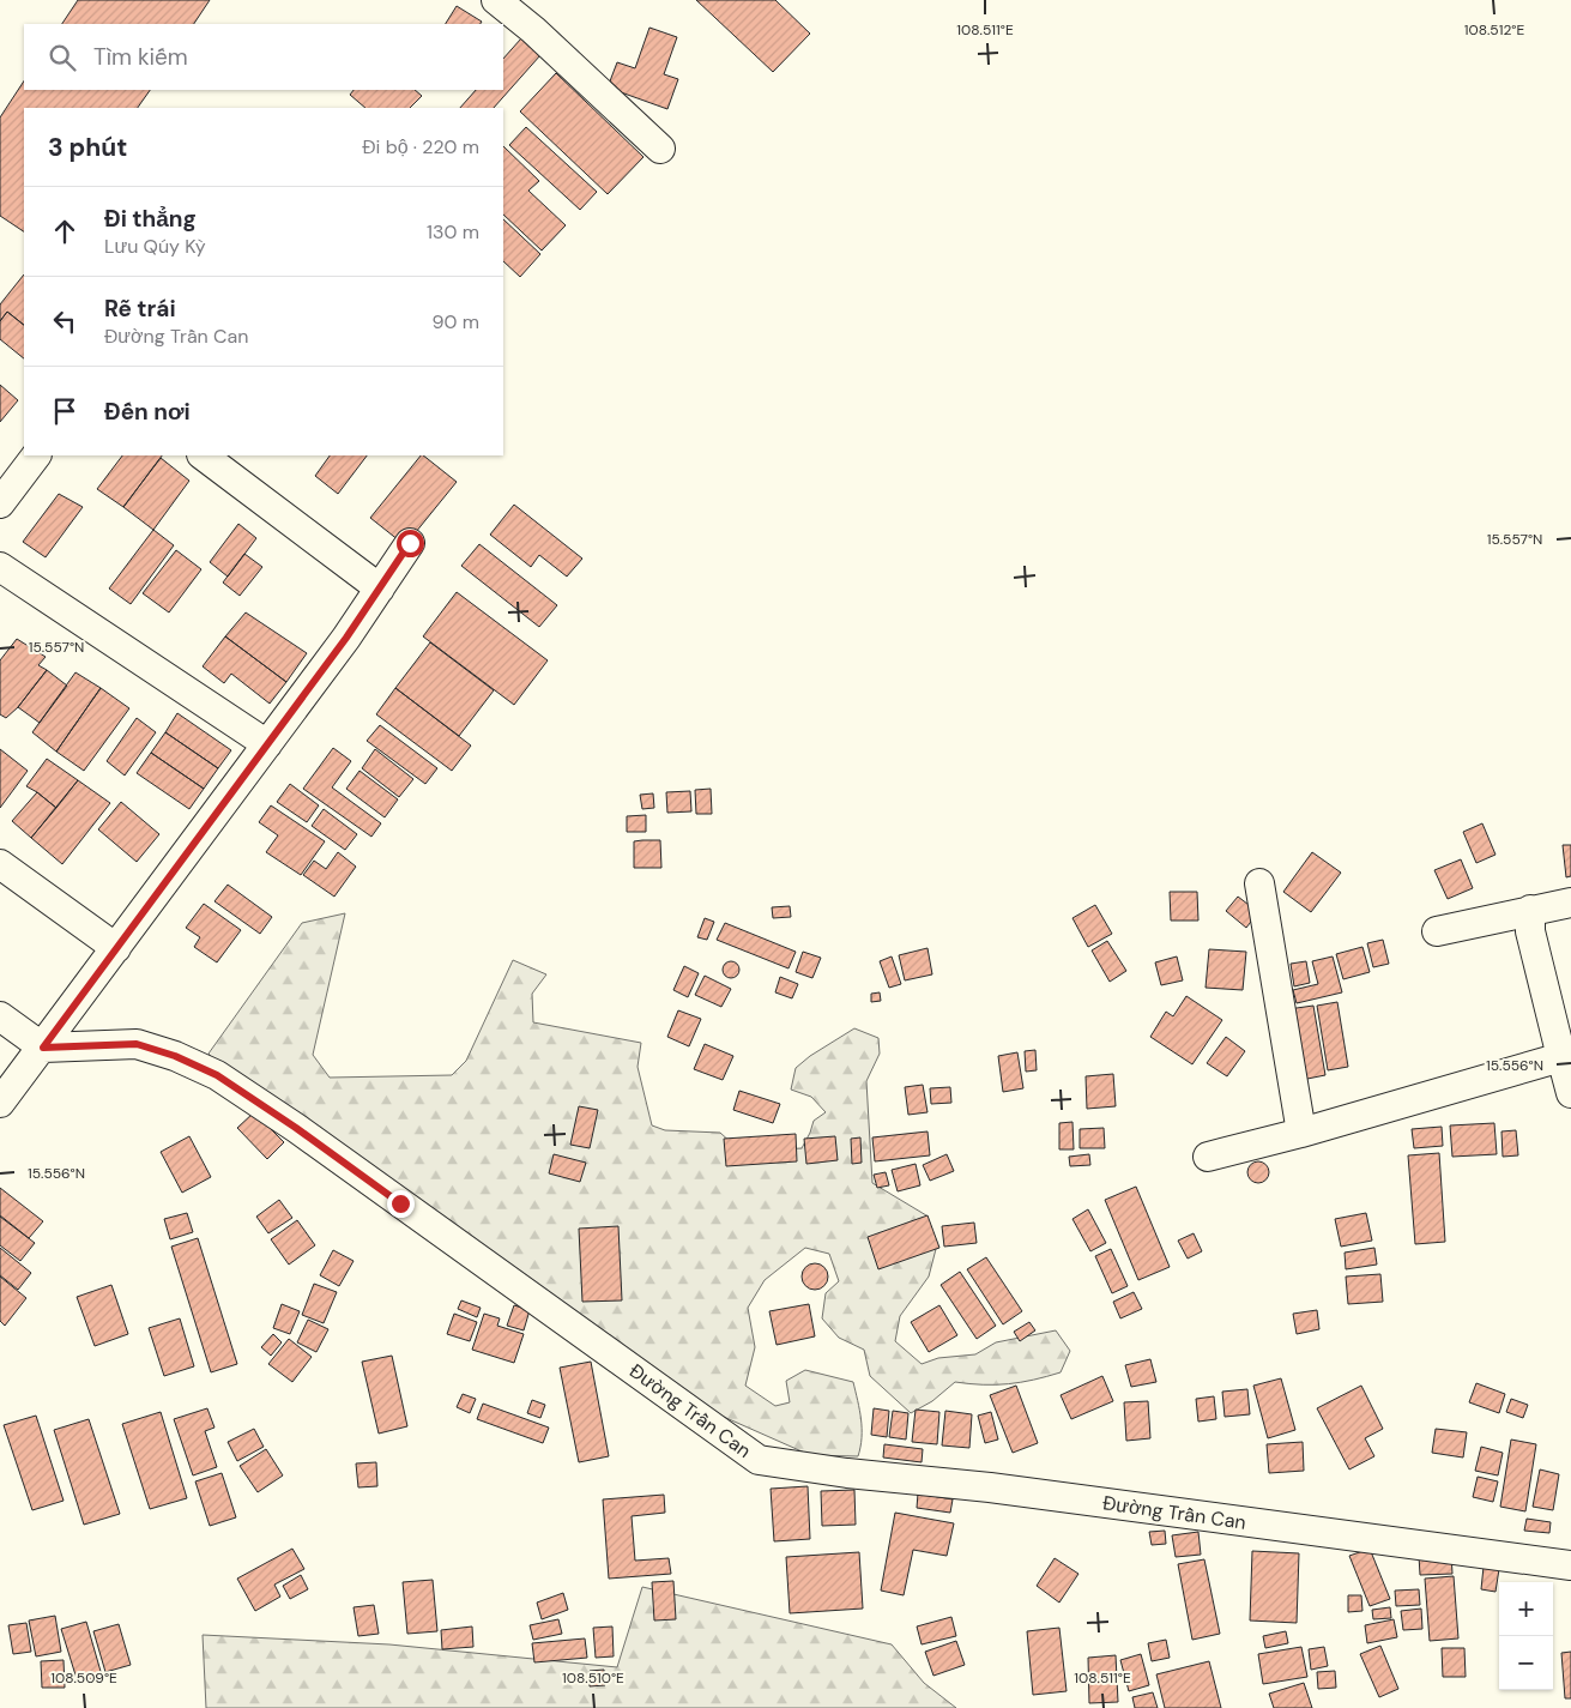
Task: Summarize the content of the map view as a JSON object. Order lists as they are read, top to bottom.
{
  "streets": {
    "street": ["Đường Trần Can"]
  },
  "page": {
    "search": "Tìm kiếm",
    "heading": ["3 phút", "Đi bộ · 220 m"],
    "list": [
      ["Đi thẳng", "Lưu Qúy Kỳ", "130 m"],
      ["Rẽ trái", "Đường Trần Can", "90 m"],
      "Đến nơi"
    ],
    "map_buttons": ["+", "−"]
  },
  "coordinates": [
    "108.511°E",
    "108.512°E",
    "15.557°N",
    "15.556°N",
    "108.509°E",
    "108.510°E"
  ]
}
